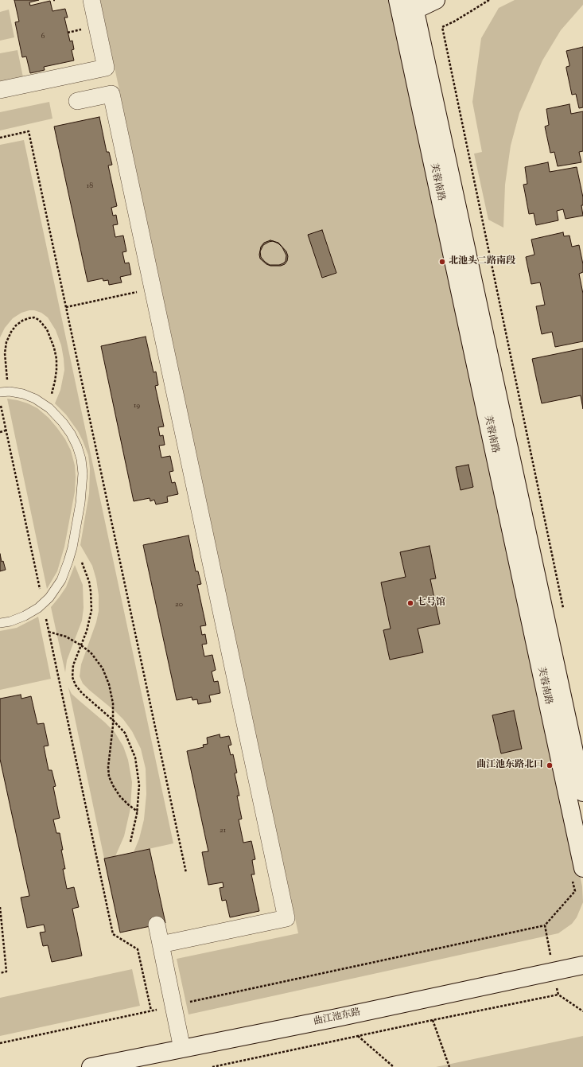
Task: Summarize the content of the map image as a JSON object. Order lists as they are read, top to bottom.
{
  "streets": {
    "main road": ["芙蓉南路", "曲江池东路"]
  },
  "places": ["北池头二路南段", "七号馆", "曲江池东路北口"],
  "house_numbers": [
    "6",
    "18",
    "19",
    "20",
    "21"
  ]
}
